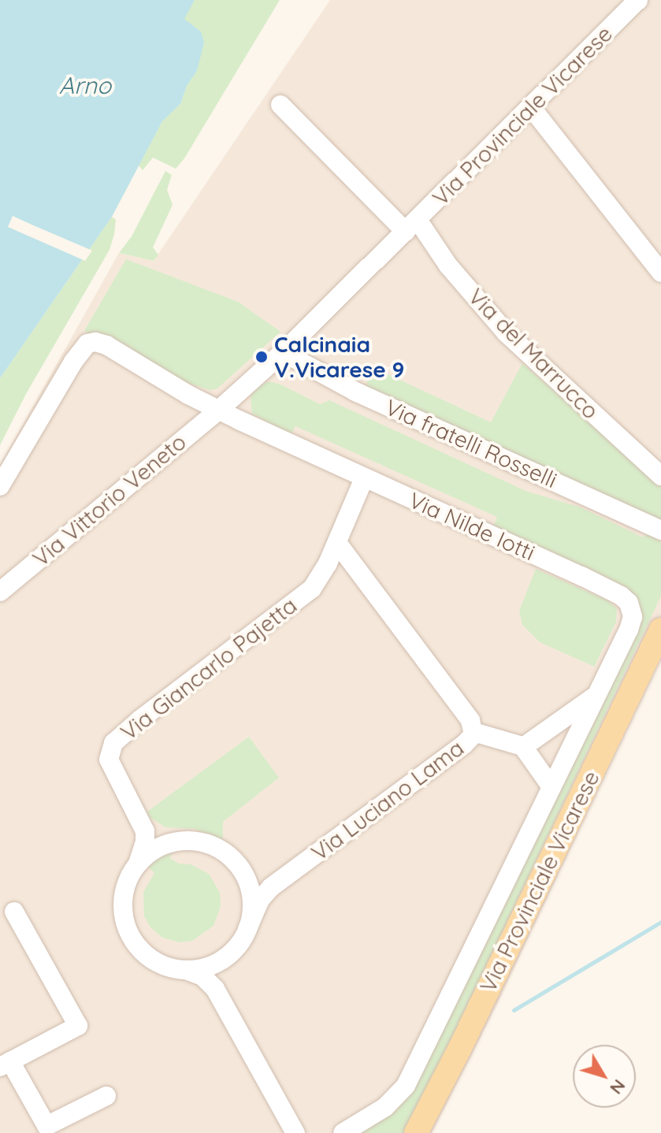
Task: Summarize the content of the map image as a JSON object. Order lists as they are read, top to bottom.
{
  "streets": {
    "main road": ["Via Provinciale Vicarese"],
    "street": [
      "Via del Marrucco",
      "Via fratelli Rosselli",
      "Via Vittorio Veneto",
      "Via Nilde Iotti",
      "Via Giancarlo Pajetta",
      "Via Luciano Lama"
    ]
  },
  "crossings": [
    ["Via Provinciale Vicarese", "Via del Marrucco"],
    ["Via Provinciale Vicarese", "Via fratelli Rosselli"],
    ["Via Provinciale Vicarese", "Via Vittorio Veneto"],
    ["Via Provinciale Vicarese", "Via Nilde Iotti"],
    ["Via Vittorio Veneto", "Via Nilde Iotti"],
    ["Via Nilde Iotti", "Via Giancarlo Pajetta"],
    ["Via Giancarlo Pajetta", "Via Luciano Lama"]
  ],
  "water": ["Arno"],
  "places": ["Calcinaia V.Vicarese 9"],
  "north": "bottom right"
}
